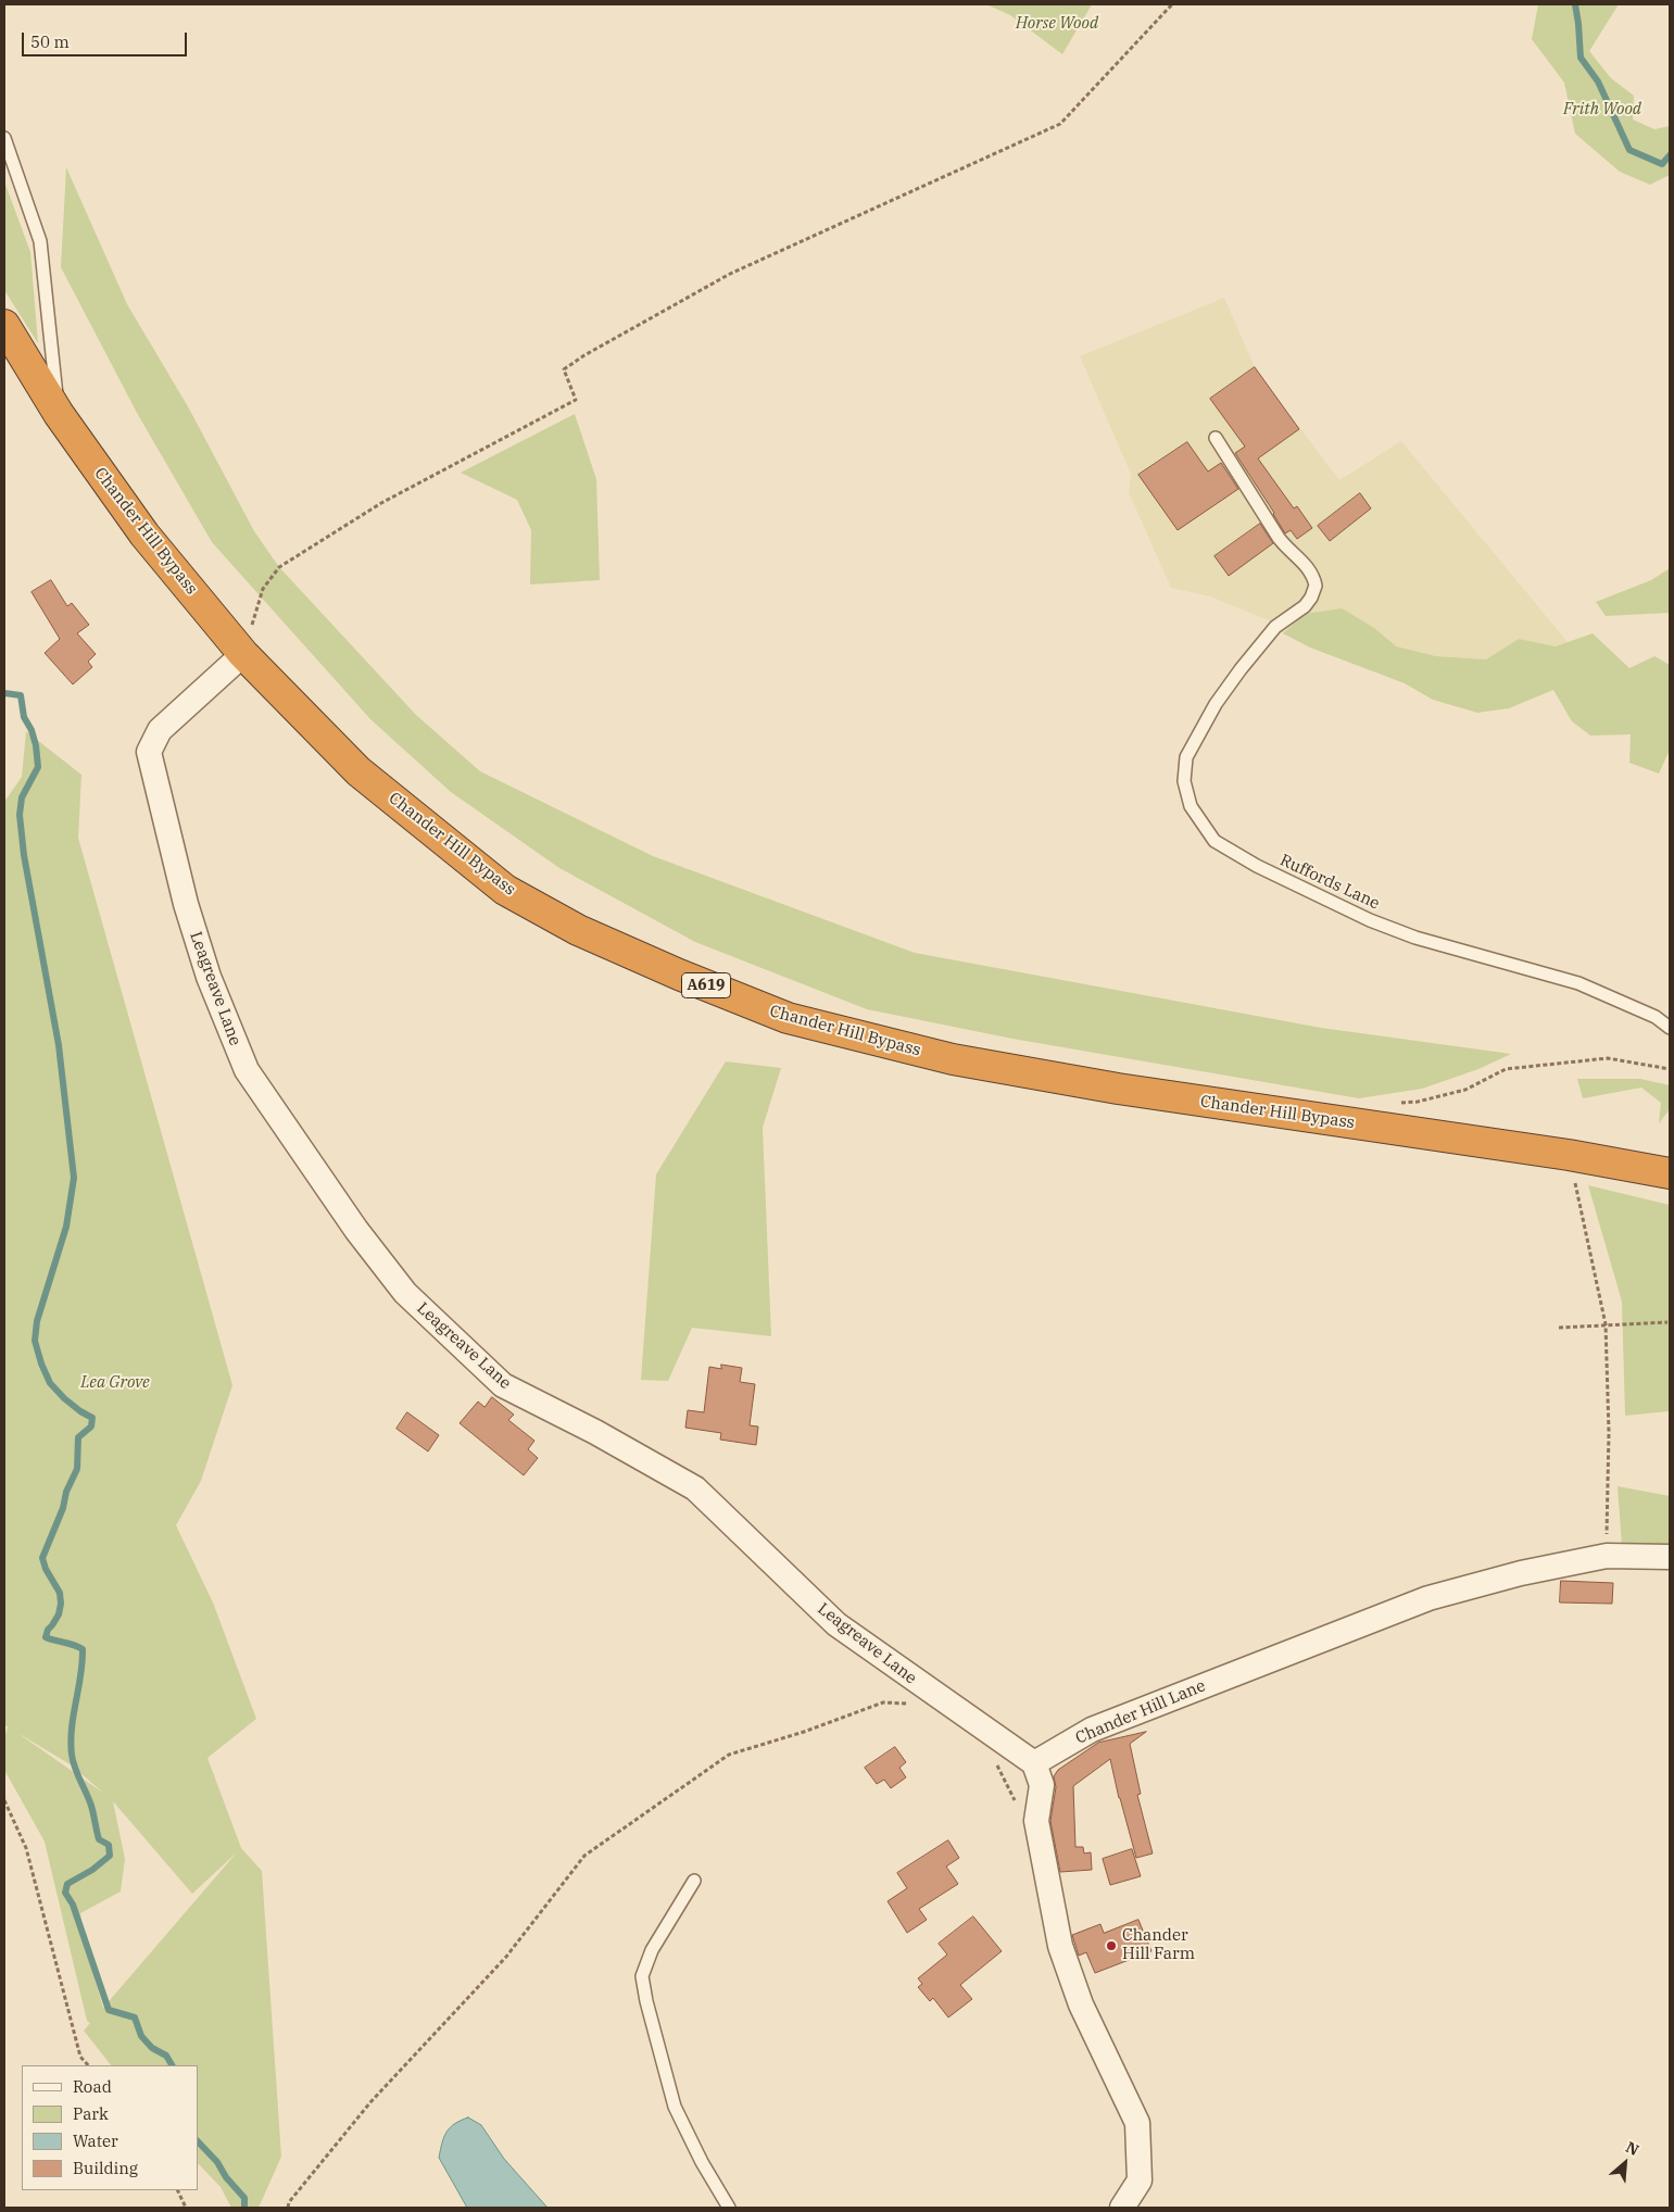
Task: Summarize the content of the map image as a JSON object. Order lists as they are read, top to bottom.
{
  "streets": {
    "highway": ["Chander Hill Bypass", "A619"],
    "street": ["Leagreave Lane", "Chander Hill Lane"],
    "lane": ["Ruffords Lane"]
  },
  "crossings": [
    ["Chander Hill Bypass", "Leagreave Lane"],
    ["Leagreave Lane", "Chander Hill Lane"]
  ],
  "parks": ["Horse Wood", "Frith Wood", "Lea Grove"],
  "places": ["Chander Hill Farm"],
  "legend": [
    "Road",
    "Park",
    "Water",
    "Building"
  ],
  "scale_bar": "50 m",
  "north": "top right"
}
